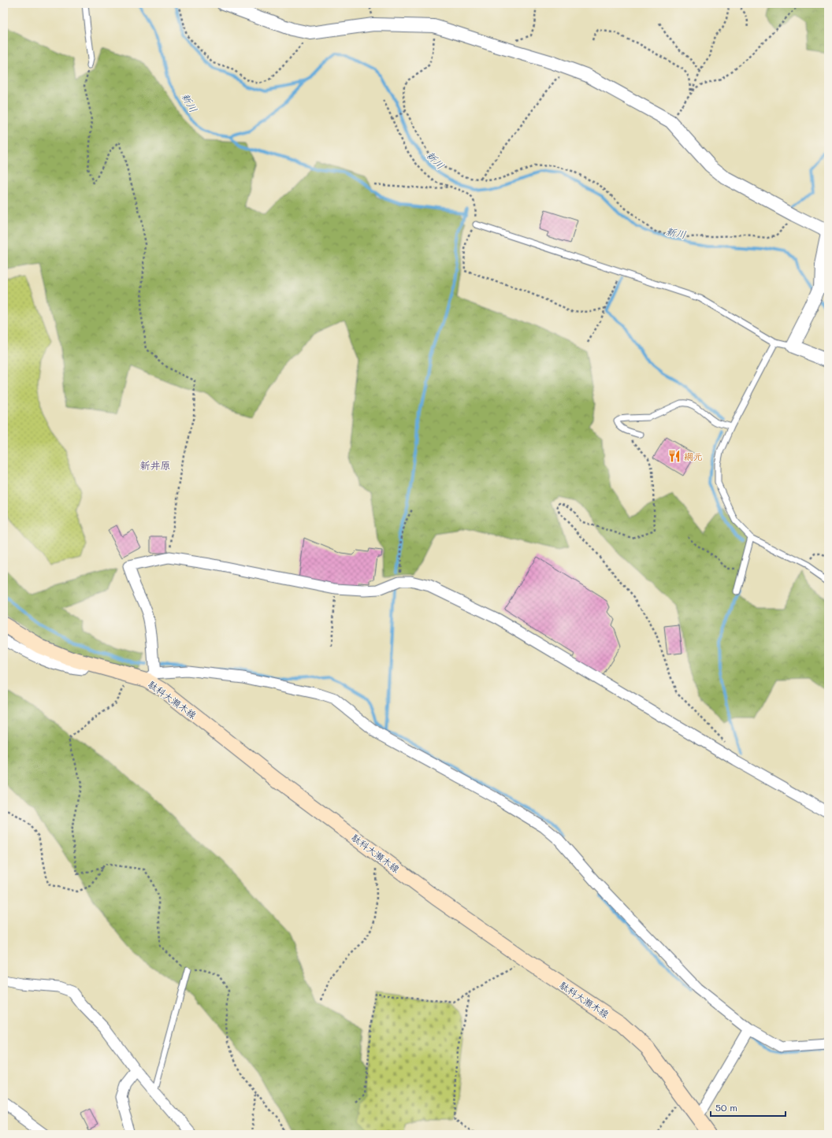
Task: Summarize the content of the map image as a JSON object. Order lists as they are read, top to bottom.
{
  "streets": {
    "main road": ["駄科大瀬木線"]
  },
  "districts": ["新井原"],
  "water": ["新川"],
  "places": {
    "restaurant": ["網元"]
  },
  "scale_bar": "50 m"
}
